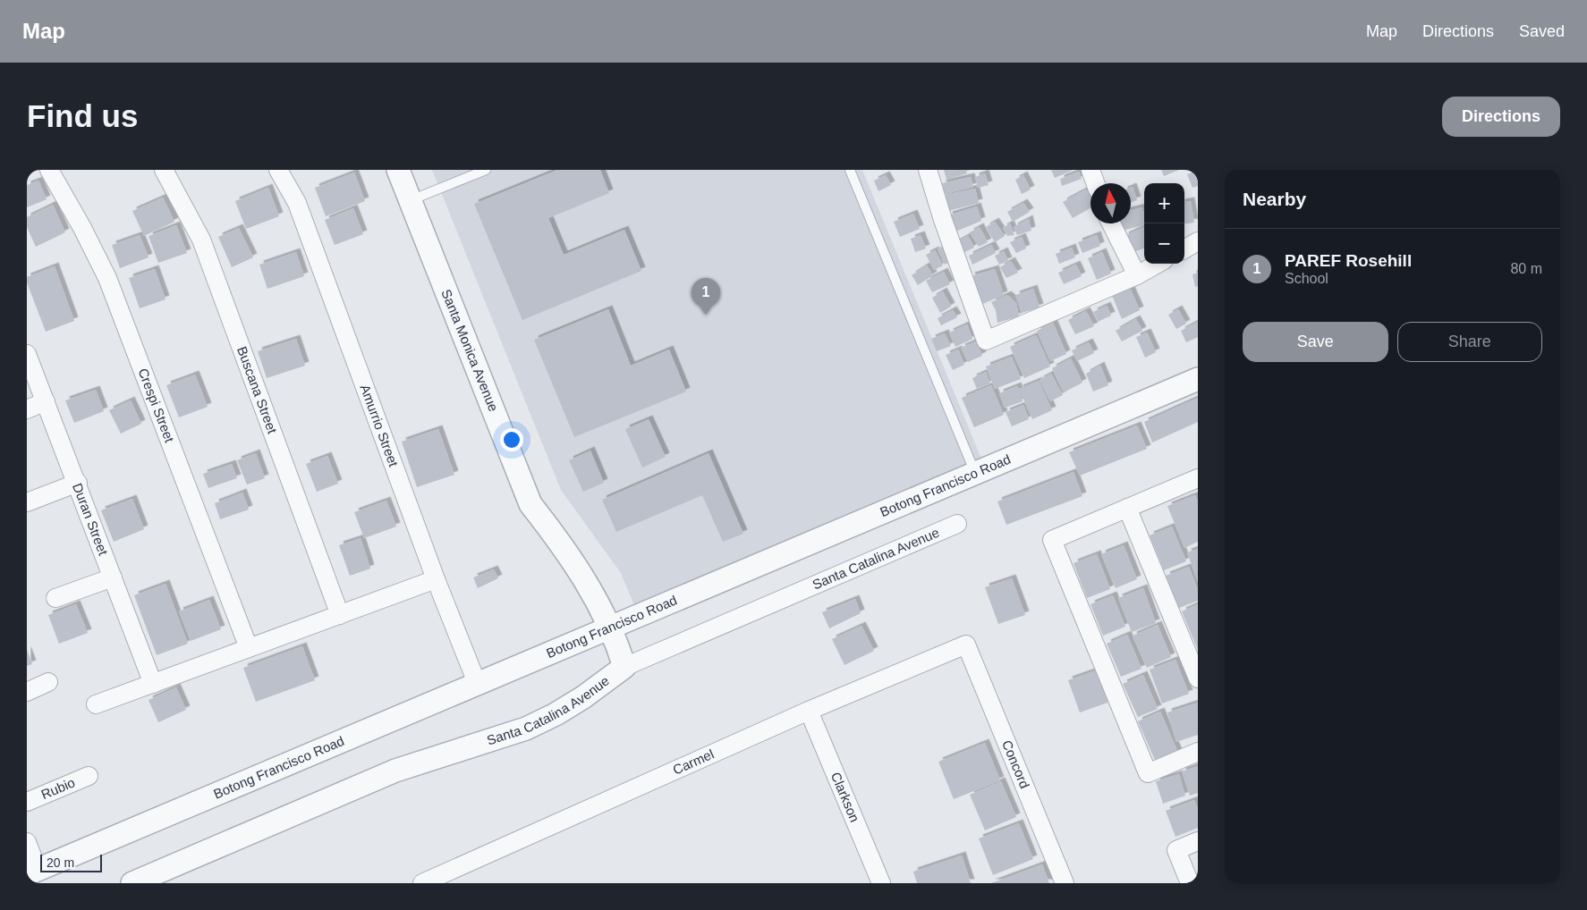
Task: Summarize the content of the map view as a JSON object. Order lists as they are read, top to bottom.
{
  "streets": {
    "street": [
      "Santa Monica Avenue",
      "Buscana Street",
      "Crespi Street",
      "Amurrio Street",
      "Botong Francisco Road",
      "Duran Street",
      "Santa Catalina Avenue",
      "Carmel",
      "Concord",
      "Rubio",
      "Clarkson"
    ]
  },
  "crossings": [
    ["Santa Monica Avenue", "Botong Francisco Road"],
    ["Santa Monica Avenue", "Santa Catalina Avenue"],
    ["Amurrio Street", "Botong Francisco Road"],
    ["Carmel", "Concord"],
    ["Carmel", "Clarkson"]
  ],
  "scale_bar": "20 m",
  "north": "top",
  "page": {
    "header": "Map",
    "nav": ["Map", "Directions", "Saved"],
    "buttons": [
      "Directions",
      ["Save", "Share"]
    ],
    "title": "Find us",
    "heading": "Nearby",
    "map_buttons": ["+", "−"],
    "list": [
      {
        "mark": "1",
        "name": "PAREF Rosehill",
        "note": "School",
        "value": "80 m"
      }
    ],
    "pins": "1",
    "scale": "20 m"
  }
}
